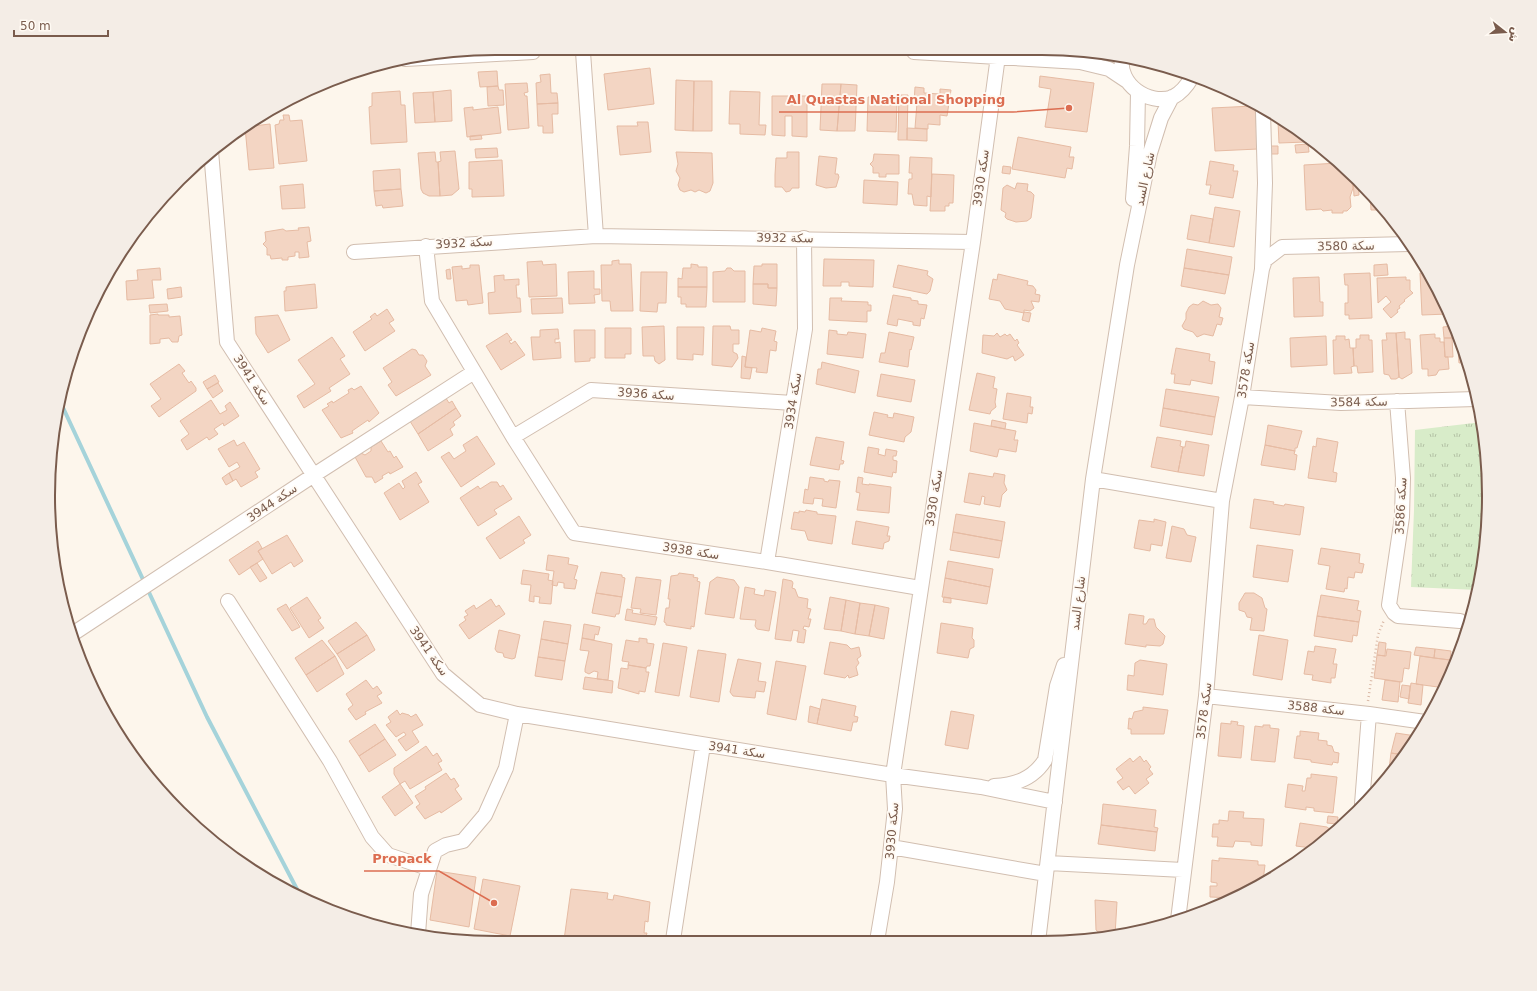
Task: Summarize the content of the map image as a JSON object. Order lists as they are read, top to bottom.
{
  "streets": {
    "street": [
      "سكة 3930",
      "شارع السد",
      "سكة 3932",
      "سكة 3580",
      "سكة 3578",
      "سكة 3941",
      "سكة 3936",
      "سكة 3934",
      "سكة 3584",
      "سكة 3944",
      "سكة 3586",
      "سكة 3938",
      "سكة 3588"
    ]
  },
  "crossings": [
    ["سكة 3930", "سكة 3932"],
    ["سكة 3930", "سكة 3941"],
    ["سكة 3930", "سكة 3938"],
    ["شارع السد", "سكة 3941"],
    ["سكة 3932", "سكة 3936"],
    ["سكة 3932", "سكة 3934"],
    ["سكة 3932", "سكة 3944"],
    ["سكة 3932", "سكة 3938"],
    ["سكة 3580", "سكة 3578"],
    ["سكة 3578", "سكة 3584"],
    ["سكة 3578", "سكة 3588"],
    ["سكة 3941", "سكة 3944"],
    ["سكة 3936", "سكة 3934"],
    ["سكة 3936", "سكة 3938"],
    ["سكة 3934", "سكة 3938"],
    ["سكة 3584", "سكة 3586"]
  ],
  "places": ["Al Quastas National Shopping", "Propack"],
  "scale_bar": "50 m",
  "north": "right"
}
